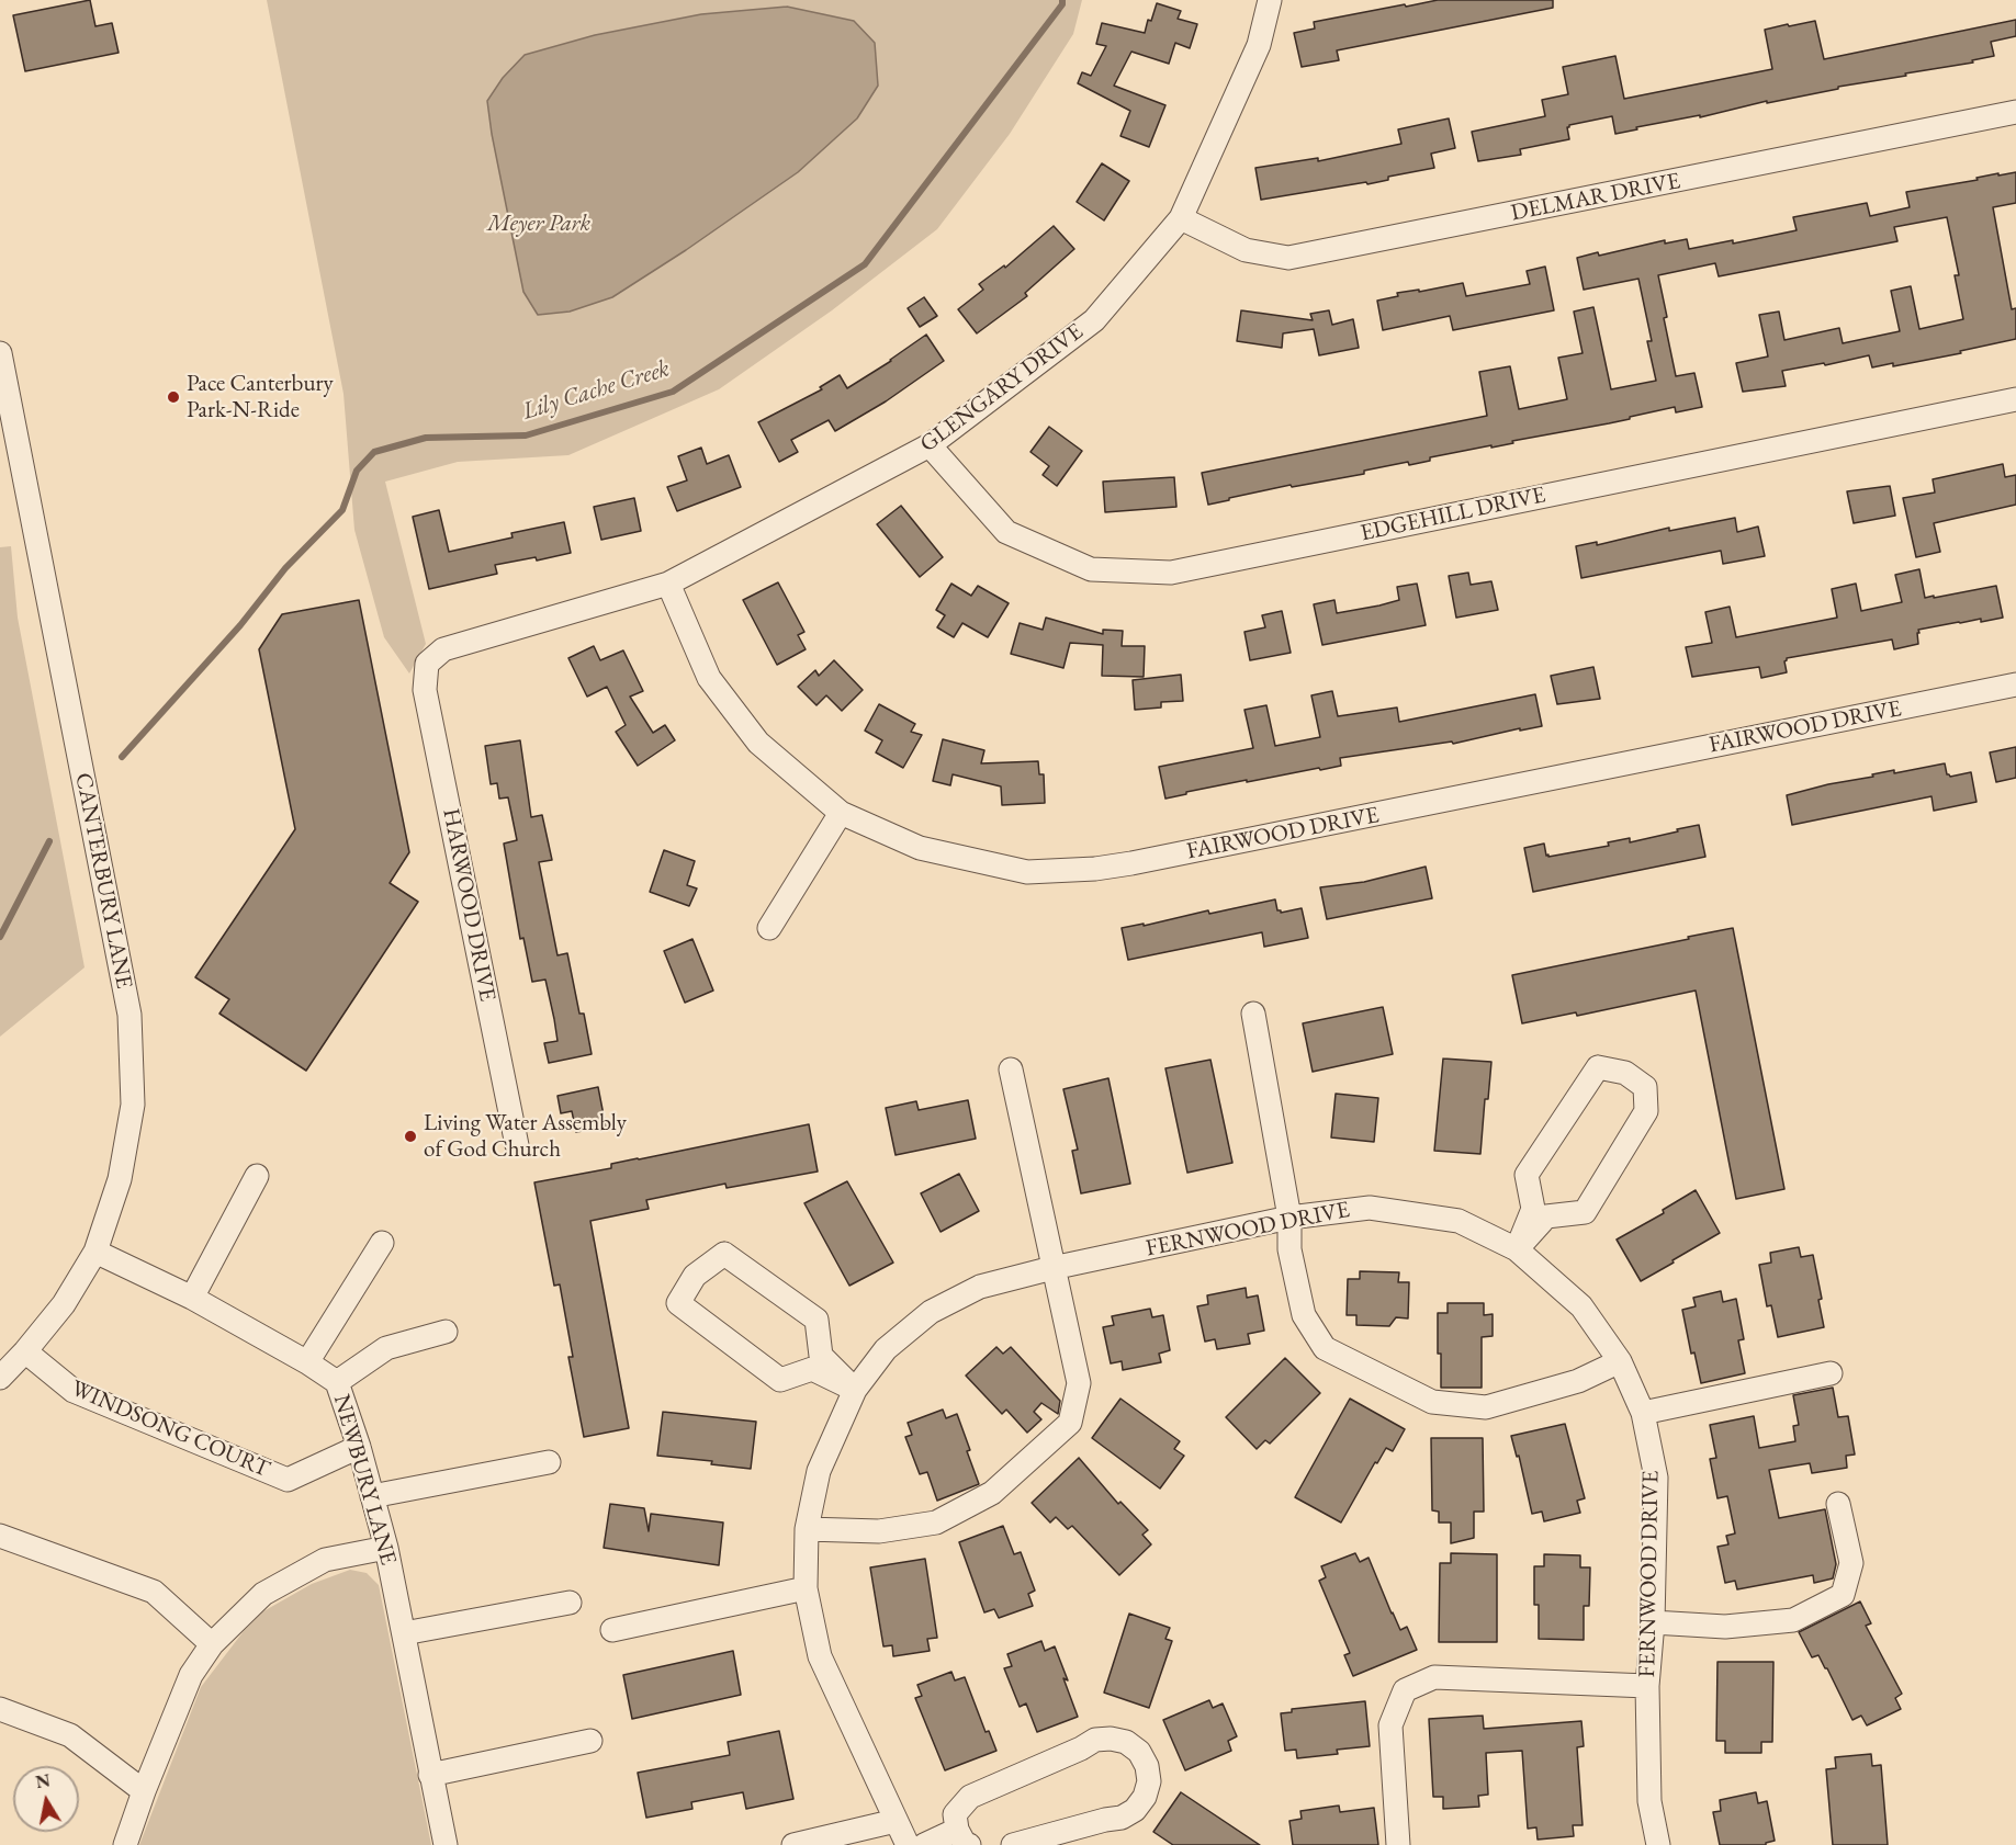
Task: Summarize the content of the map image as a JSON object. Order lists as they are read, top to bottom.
{
  "streets": {
    "street": [
      "DELMAR DRIVE",
      "GLENGARY DRIVE",
      "EDGEHILL DRIVE",
      "FAIRWOOD DRIVE",
      "CANTERBURY LANE",
      "HARWOOD DRIVE",
      "FERNWOOD DRIVE",
      "WINDSONG COURT",
      "NEWBURY LANE"
    ]
  },
  "crossings": [
    ["DELMAR DRIVE", "GLENGARY DRIVE"],
    ["GLENGARY DRIVE", "EDGEHILL DRIVE"],
    ["GLENGARY DRIVE", "FAIRWOOD DRIVE"],
    ["GLENGARY DRIVE", "HARWOOD DRIVE"],
    ["CANTERBURY LANE", "WINDSONG COURT"],
    ["CANTERBURY LANE", "NEWBURY LANE"],
    ["WINDSONG COURT", "NEWBURY LANE"]
  ],
  "water": ["Lily Cache Creek"],
  "parks": ["Meyer Park"],
  "places": ["Pace Canterbury Park-N-Ride", "Living Water Assembly of God Church"],
  "north": "top"
}
